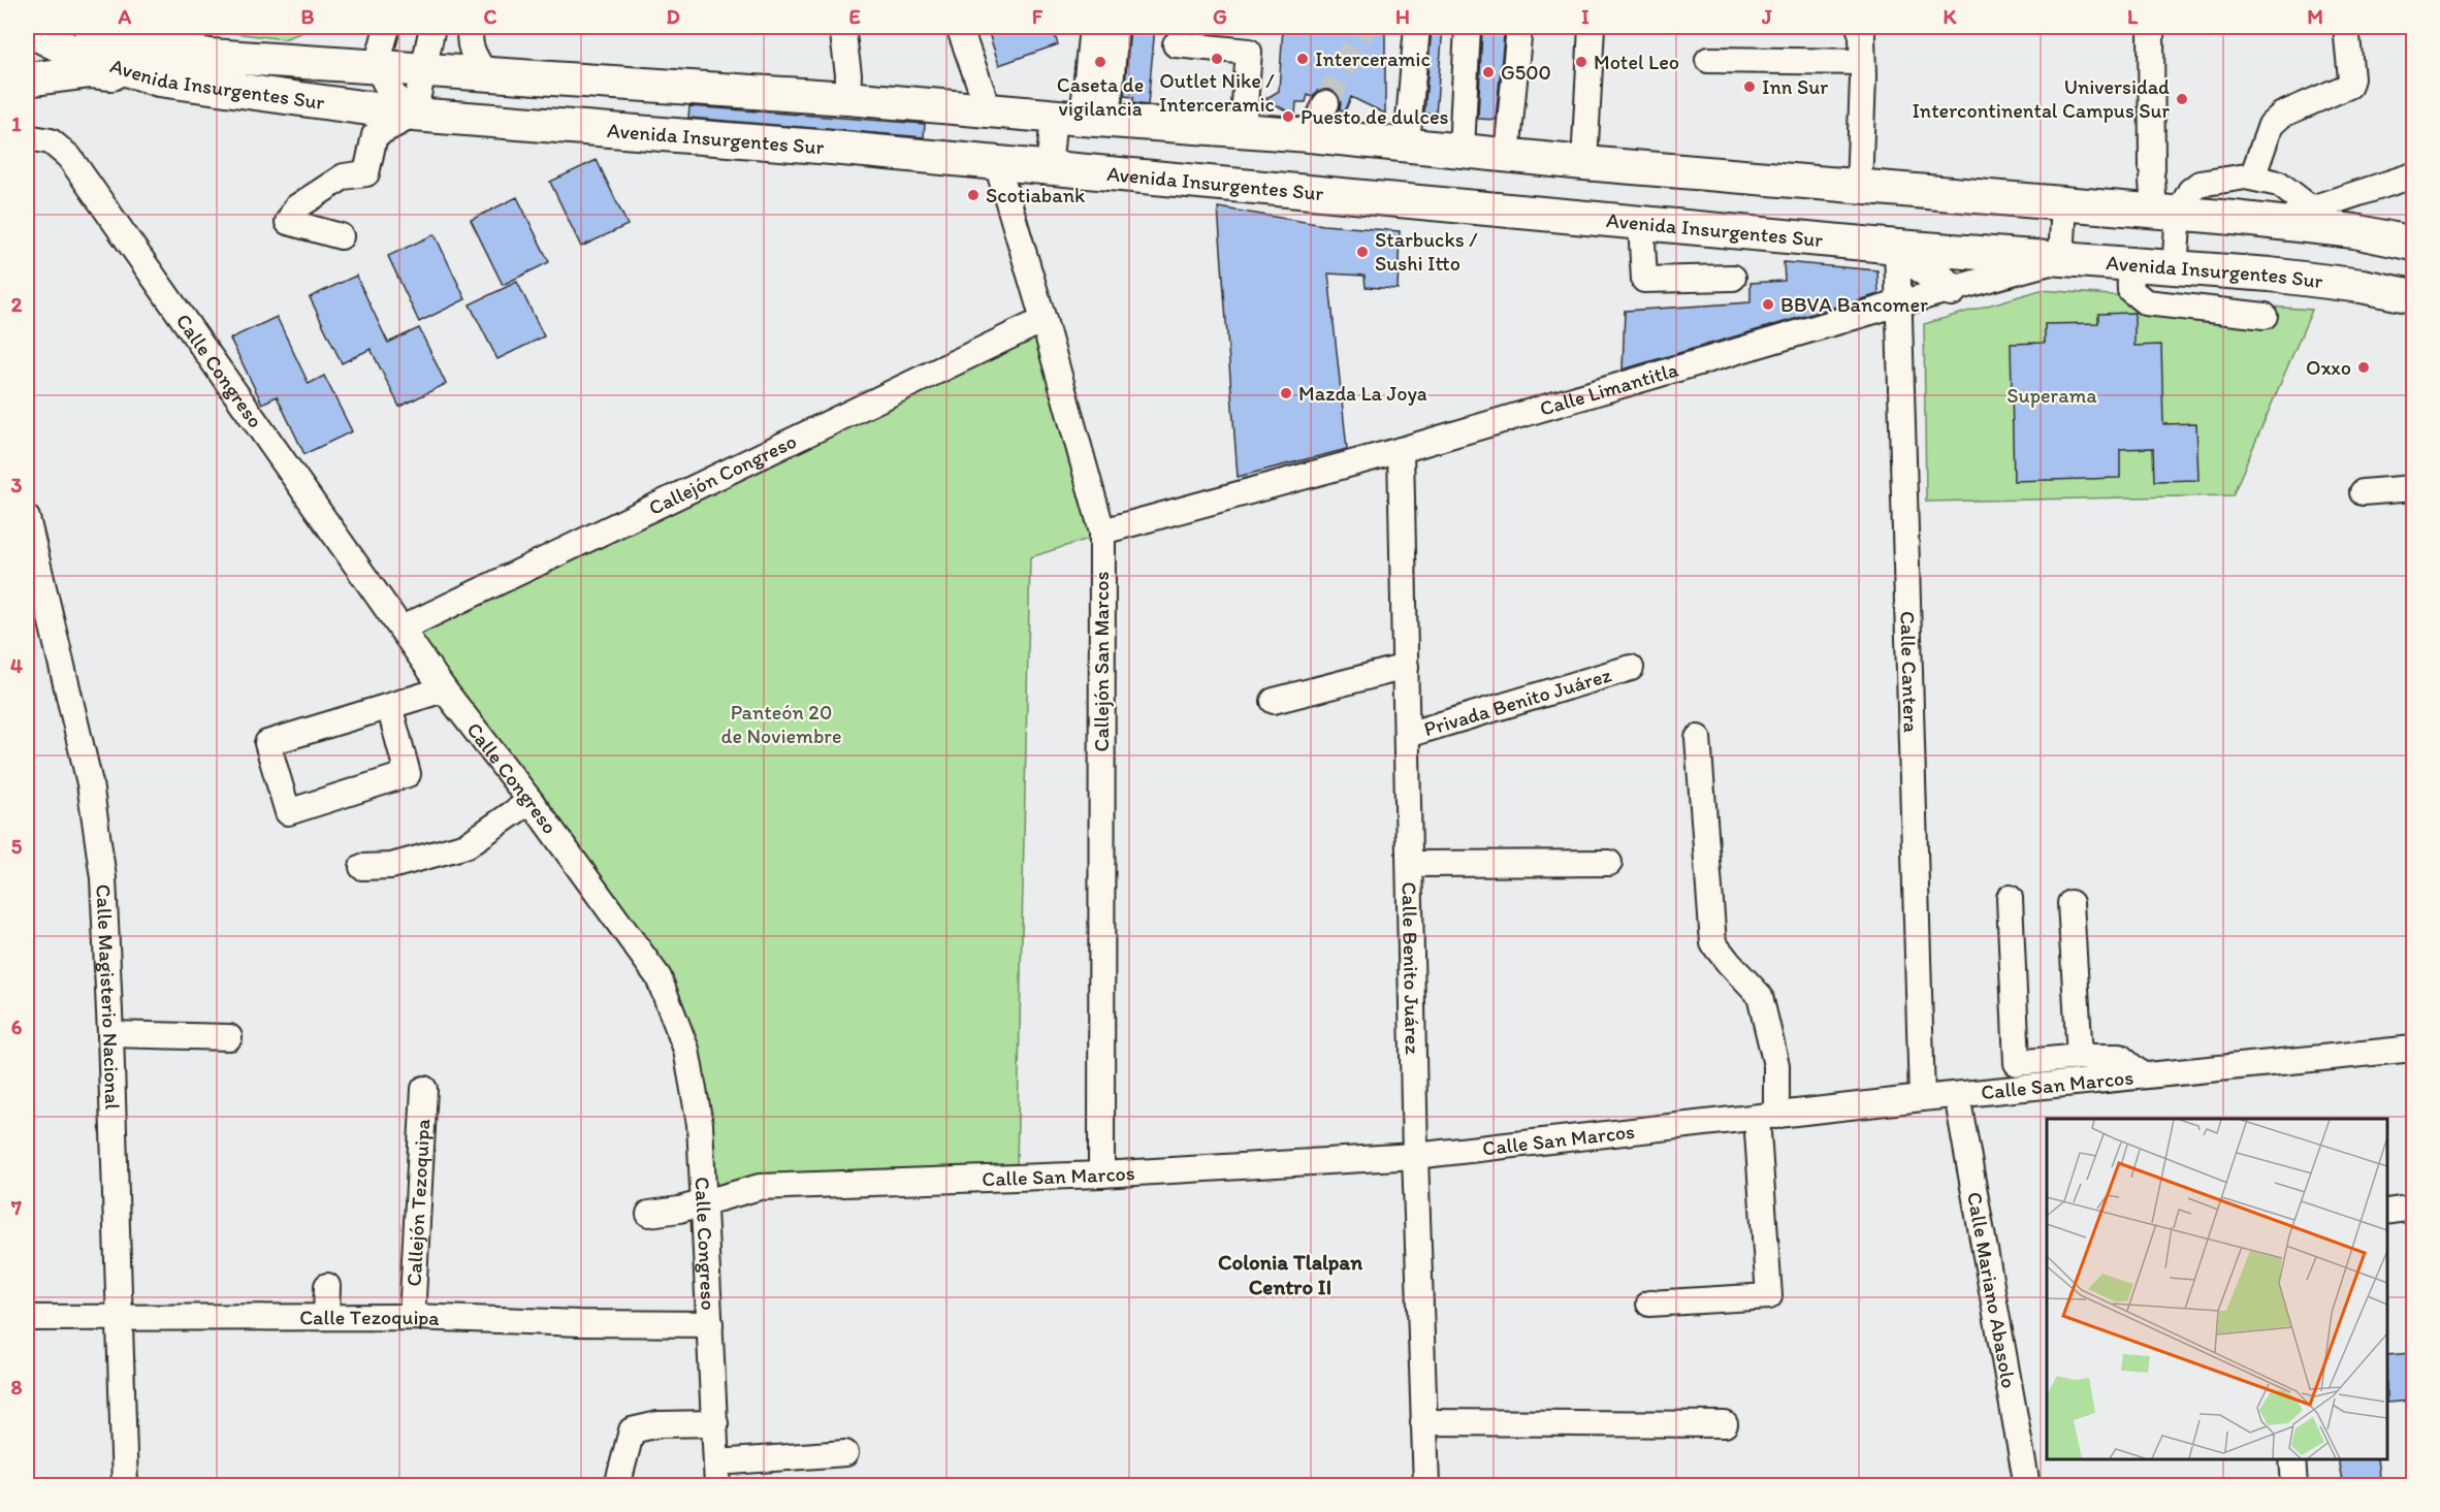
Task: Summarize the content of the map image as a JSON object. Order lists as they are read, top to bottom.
{
  "streets": {
    "main road": ["Avenida Insurgentes Sur"],
    "street": [
      "Calle Congreso",
      "Calle Limantitla",
      "Callejón Congreso",
      "Callejón San Marcos",
      "Calle Cantera",
      "Privada Benito Juárez",
      "Calle Benito Juárez",
      "Calle Magisterio Nacional",
      "Calle San Marcos",
      "Callejón Tezoquipa",
      "Calle Mariano Abasolo",
      "Calle Tezoquipa"
    ]
  },
  "crossings": [
    ["Avenida Insurgentes Sur", "Calle Limantitla"],
    ["Avenida Insurgentes Sur", "Callejón San Marcos"],
    ["Avenida Insurgentes Sur", "Calle Cantera"],
    ["Calle Congreso", "Callejón Congreso"],
    ["Calle Congreso", "Calle San Marcos"],
    ["Calle Congreso", "Calle Tezoquipa"],
    ["Calle Limantitla", "Callejón San Marcos"],
    ["Calle Limantitla", "Calle Cantera"],
    ["Calle Limantitla", "Calle Benito Juárez"],
    ["Callejón Congreso", "Callejón San Marcos"],
    ["Callejón San Marcos", "Calle San Marcos"],
    ["Calle Cantera", "Calle San Marcos"],
    ["Privada Benito Juárez", "Calle Benito Juárez"],
    ["Calle Benito Juárez", "Calle San Marcos"],
    ["Calle Magisterio Nacional", "Calle Tezoquipa"],
    ["Calle San Marcos", "Calle Mariano Abasolo"],
    ["Callejón Tezoquipa", "Calle Tezoquipa"]
  ],
  "districts": ["Colonia Tlalpan Centro II"],
  "parks": ["Superama", "Panteón 20 de Noviembre"],
  "places": [
    "Outlet Nike / Interceramic",
    "Interceramic",
    "Caseta de vigilancia",
    "Motel Leo",
    "G500",
    "Inn Sur",
    "Universidad Intercontinental Campus Sur",
    "Puesto de dulces",
    "Scotiabank",
    "Starbucks / Sushi Itto",
    "BBVA Bancomer",
    "Oxxo",
    "Mazda La Joya"
  ],
  "grid": {
    "columns": [
      "A",
      "B",
      "C",
      "D",
      "E",
      "F",
      "G",
      "H",
      "I",
      "J",
      "K",
      "L",
      "M"
    ],
    "rows": [
      "1",
      "2",
      "3",
      "4",
      "5",
      "6",
      "7",
      "8"
    ]
  }
}
